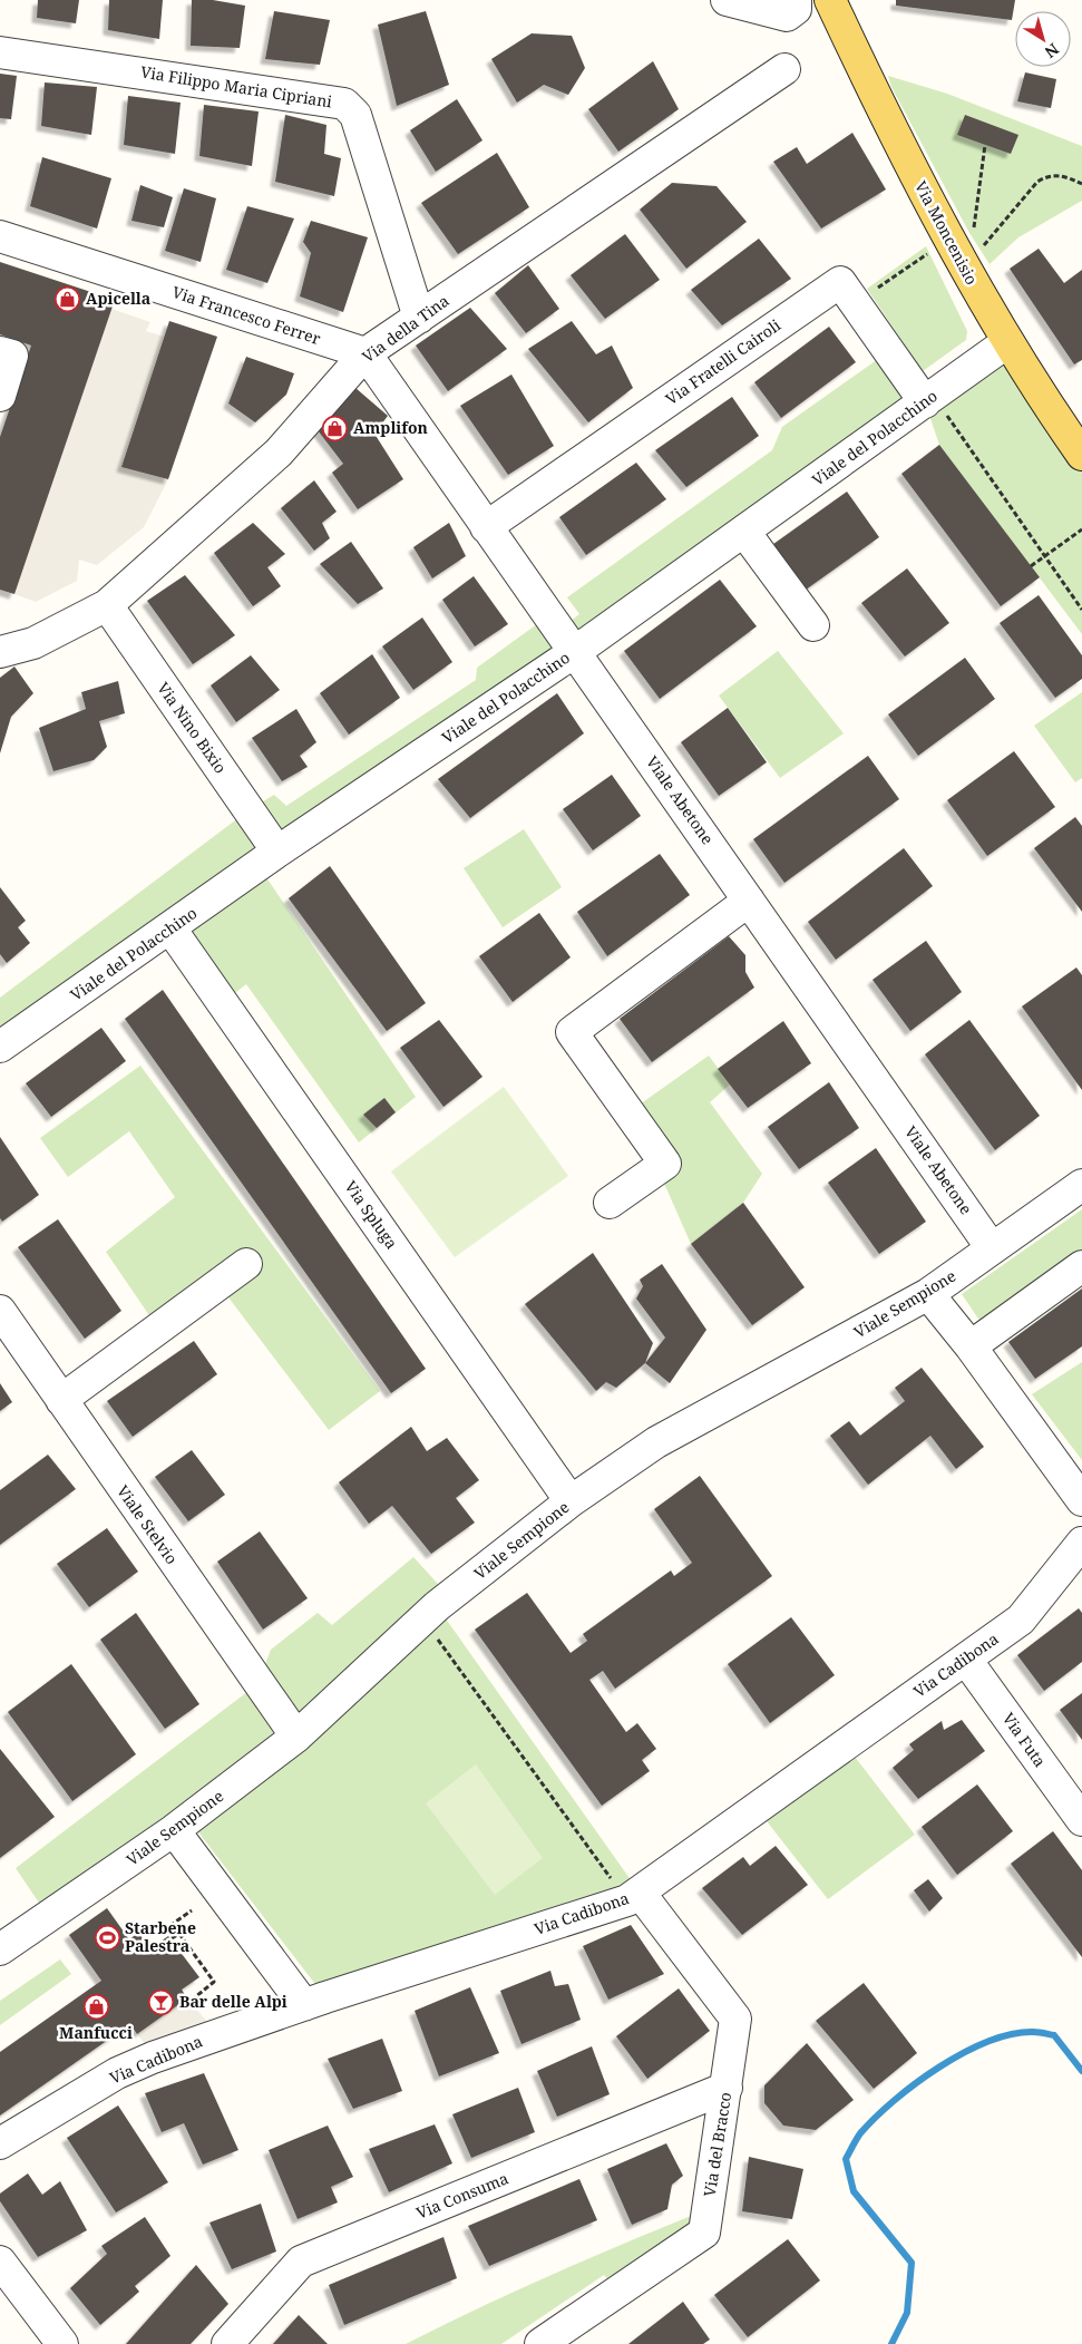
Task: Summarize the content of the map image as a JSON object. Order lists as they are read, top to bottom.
{
  "streets": {
    "main road": ["Via Moncenisio"],
    "street": [
      "Via Filippo Maria Cipriani",
      "Via Francesco Ferrer",
      "Via della Tina",
      "Via Fratelli Cairoli",
      "Viale del Polacchino",
      "Via Nino Bixio",
      "Viale Abetone",
      "Via Spluga",
      "Viale Sempione",
      "Viale Stelvio",
      "Via Cadibona",
      "Via Futa",
      "Via del Bracco",
      "Via Consuma"
    ]
  },
  "crossings": [
    ["Via Filippo Maria Cipriani", "Via della Tina"],
    ["Via Moncenisio", "Viale del Polacchino"],
    ["Via Francesco Ferrer", "Via della Tina"],
    ["Via Francesco Ferrer", "Viale Abetone"],
    ["Via della Tina", "Via Nino Bixio"],
    ["Via della Tina", "Viale Abetone"],
    ["Via Fratelli Cairoli", "Viale del Polacchino"],
    ["Via Fratelli Cairoli", "Viale Abetone"],
    ["Viale del Polacchino", "Via Nino Bixio"],
    ["Viale del Polacchino", "Viale Abetone"],
    ["Viale del Polacchino", "Via Spluga"],
    ["Viale Abetone", "Viale Sempione"],
    ["Via Spluga", "Viale Sempione"],
    ["Viale Sempione", "Viale Stelvio"],
    ["Via Cadibona", "Via Futa"],
    ["Via Cadibona", "Via del Bracco"],
    ["Via del Bracco", "Via Consuma"]
  ],
  "places": {
    "shop": ["Apicella", "Amplifon", "Manfucci"],
    "sports": ["Starbene Palestra"],
    "bar": ["Bar delle Alpi"]
  },
  "north": "bottom right"
}
